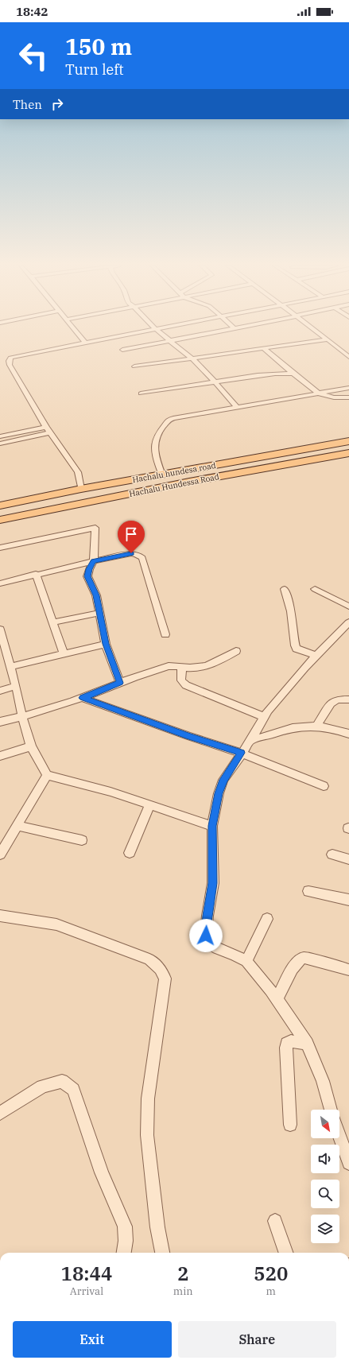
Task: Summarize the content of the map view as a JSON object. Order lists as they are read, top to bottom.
{
  "streets": {
    "main road": ["Hachalu hundesa road", "Hachalu Hundessa Road"]
  },
  "north": "bottom right",
  "page": {
    "status": "18:42",
    "turn": ["150 m", "Turn left"],
    "then": "Then",
    "eta": [
      "18:44",
      "Arrival",
      "2",
      "min",
      "520",
      "m"
    ],
    "buttons": ["Exit", "Share"]
  }
}
